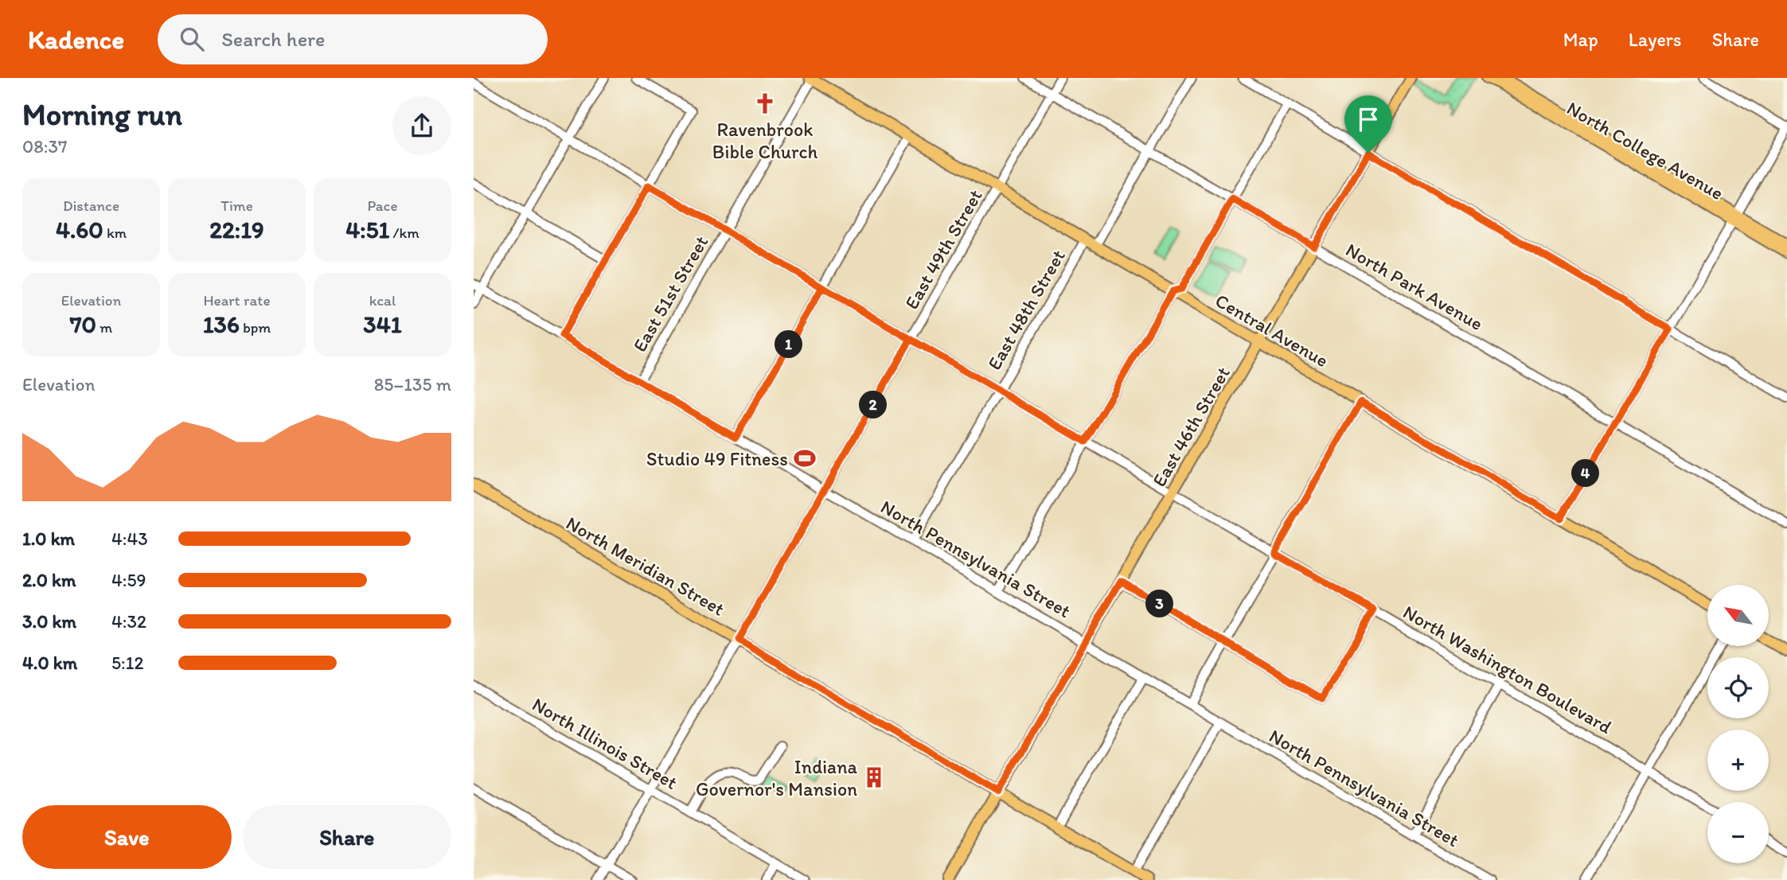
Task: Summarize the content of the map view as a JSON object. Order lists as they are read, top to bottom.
{
  "streets": {
    "main road": [
      "North College Avenue",
      "Central Avenue",
      "East 46th Street",
      "North Meridian Street"
    ],
    "street": [
      "East 49th Street",
      "North Park Avenue",
      "East 51st Street",
      "East 48th Street",
      "North Pennsylvania Street",
      "North Washington Boulevard",
      "North Illinois Street"
    ]
  },
  "crossings": [
    ["East 49th Street", "North Park Avenue"],
    ["East 49th Street", "Central Avenue"],
    ["East 49th Street", "North Pennsylvania Street"],
    ["East 49th Street", "North Meridian Street"],
    ["East 49th Street", "North Washington Boulevard"],
    ["East 49th Street", "North Illinois Street"],
    ["North Park Avenue", "East 48th Street"],
    ["North Park Avenue", "East 46th Street"],
    ["East 51st Street", "Central Avenue"],
    ["East 51st Street", "North Pennsylvania Street"],
    ["East 51st Street", "North Washington Boulevard"],
    ["East 48th Street", "Central Avenue"],
    ["East 48th Street", "North Pennsylvania Street"],
    ["East 48th Street", "North Washington Boulevard"],
    ["Central Avenue", "East 46th Street"],
    ["East 46th Street", "North Pennsylvania Street"],
    ["East 46th Street", "North Meridian Street"],
    ["East 46th Street", "North Washington Boulevard"]
  ],
  "places": {
    "church": ["Ravenbrook Bible Church"],
    "sports": ["Studio 49 Fitness"],
    "building": ["Indiana Governor's Mansion"]
  },
  "north": "top left",
  "page": {
    "header": "Kadence",
    "search": "Search here",
    "nav": ["Map", "Layers", "Share"],
    "heading": ["Morning run", "08:37"],
    "stats": [
      ["Distance", "4.60 km"],
      ["Time", "22:19"],
      ["Pace", "4:51 /km"],
      ["Elevation", "70 m"],
      ["Heart rate", "136 bpm"],
      ["kcal", "341"]
    ],
    "pins": [
      "1",
      "2",
      "4",
      "3"
    ],
    "chart": ["Elevation", "85–135 m"],
    "list": [
      {
        "name": "1.0 km",
        "note": "4:43"
      },
      {
        "name": "2.0 km",
        "note": "4:59"
      },
      {
        "name": "3.0 km",
        "note": "4:32"
      },
      {
        "name": "4.0 km",
        "note": "5:12"
      }
    ],
    "map_buttons": ["+", "−"],
    "buttons": ["Save", "Share"]
  }
}
